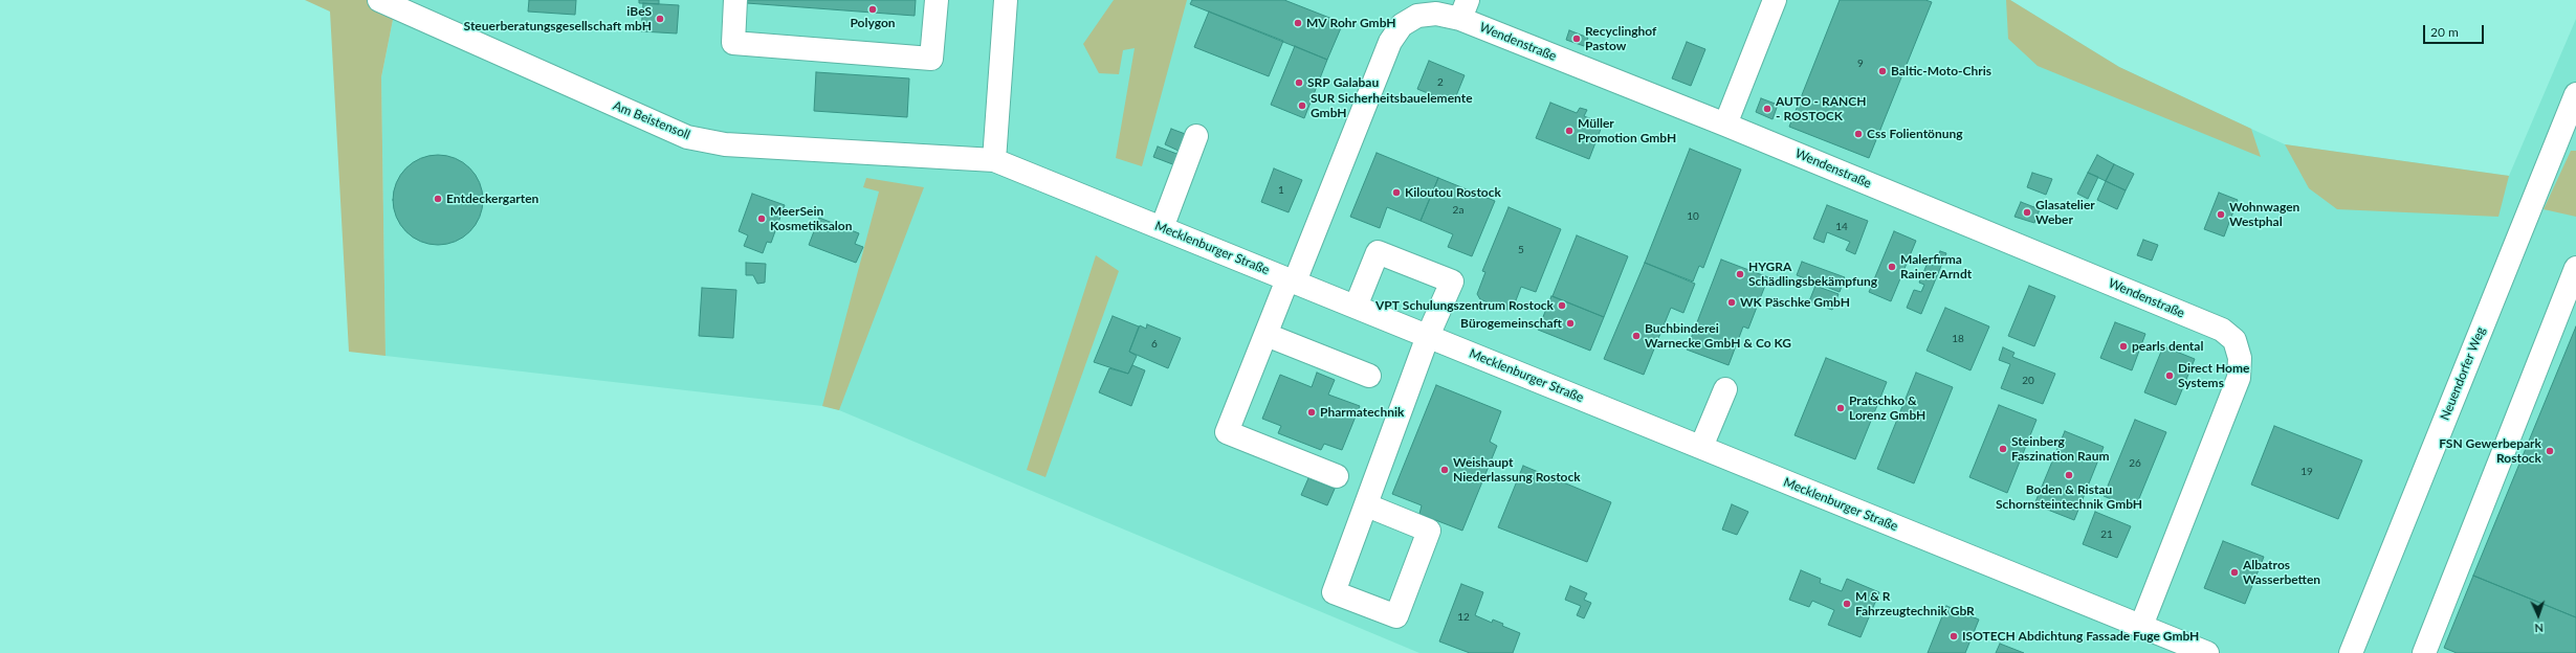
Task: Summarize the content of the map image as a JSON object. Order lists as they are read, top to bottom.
{
  "streets": {
    "street": [
      "Wendenstraße",
      "Am Beistensoll",
      "Mecklenburger Straße",
      "Neuendorfer Weg"
    ]
  },
  "crossings": [
    ["Wendenstraße", "Mecklenburger Straße"],
    ["Am Beistensoll", "Mecklenburger Straße"]
  ],
  "places": [
    "Polygon",
    "iBeS Steuerberatungsgesellschaft mbH",
    "MV Rohr GmbH",
    "Recyclinghof Pastow",
    "Baltic-Moto-Chris",
    "SRP Galabau",
    "SUR Sicherheitsbauelemente GmbH",
    "AUTO - RANCH - ROSTOCK",
    "Müller Promotion GmbH",
    "Css Folientönung",
    "Kiloutou Rostock",
    "Entdeckergarten",
    "Glasatelier Weber",
    "Wohnwagen Westphal",
    "MeerSein Kosmetiksalon",
    "Malerfirma Rainer Arndt",
    "HYGRA Schädlingsbekämpfung",
    "WK Päschke GmbH",
    "VPT Schulungszentrum Rostock",
    "Bürogemeinschaft",
    "Buchbinderei Warnecke GmbH & Co KG",
    "pearls dental",
    "Direct Home Systems",
    "Pratschko & Lorenz GmbH",
    "Pharmatechnik",
    "Steinberg Faszination Raum",
    "FSN Gewerbepark Rostock",
    "Weishaupt Niederlassung Rostock",
    "Boden & Ristau Schornsteintechnik GmbH",
    "Albatros Wasserbetten",
    "M & R Fahrzeugtechnik GbR",
    "ISOTECH Abdichtung Fassade Fuge GmbH"
  ],
  "house_numbers": [
    "9",
    "2",
    "1",
    "2a",
    "10",
    "14",
    "5",
    "18",
    "6",
    "20",
    "26",
    "19",
    "21",
    "12"
  ],
  "scale_bar": "20 m",
  "north": "bottom"
}
